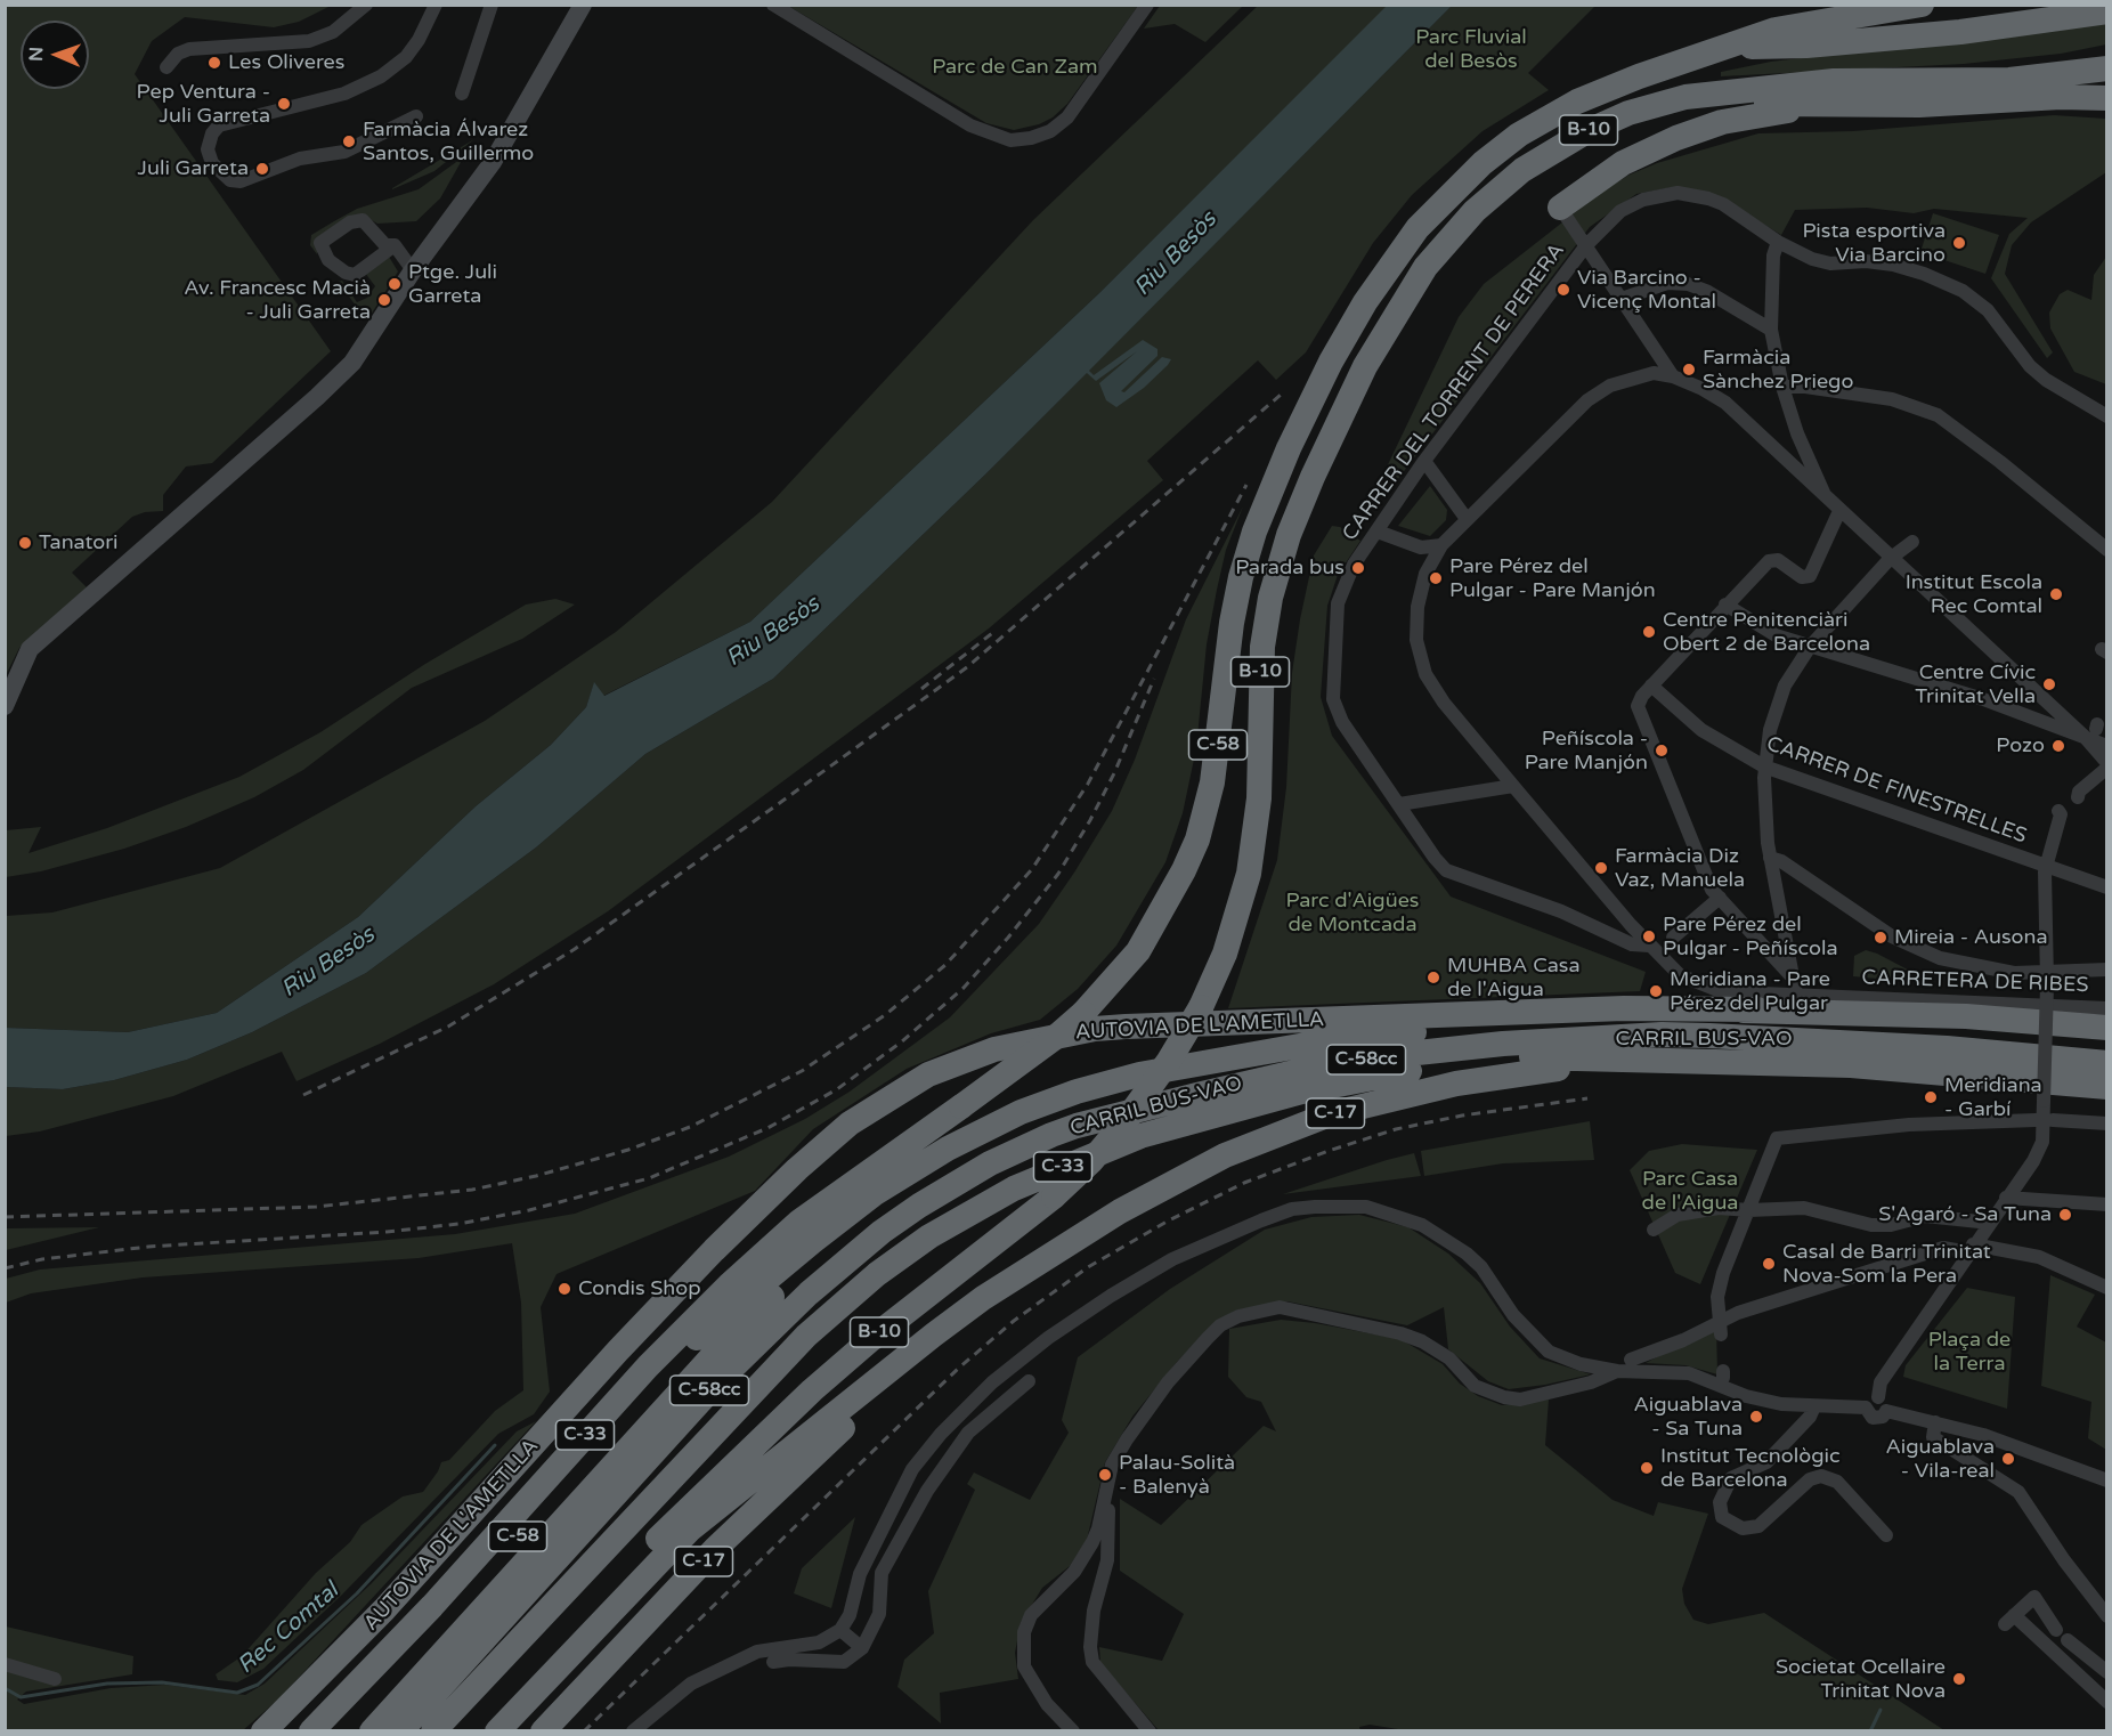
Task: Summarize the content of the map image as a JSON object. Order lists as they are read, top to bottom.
{
  "streets": {
    "highway": [
      "B-10",
      "C-58",
      "AUTOVIA DE L'AMETLLA",
      "CARRIL BUS-VAO",
      "C-58cc",
      "C-17",
      "C-33"
    ],
    "street": ["CARRER DEL TORRENT DE PERERA", "CARRER DE FINESTRELLES", "CARRETERA DE RIBES"]
  },
  "crossings": [
    ["CARRER DEL TORRENT DE PERERA", "CARRETERA DE RIBES"],
    ["C-58", "C-33"],
    ["C-17", "C-33"]
  ],
  "water": ["Riu Besòs", "Rec Comtal"],
  "parks": [
    "Parc Fluvial del Besòs",
    "Parc de Can Zam",
    "Parc d'Aigües de Montcada",
    "Parc Casa de l'Aigua",
    "Plaça de la Terra"
  ],
  "places": [
    "Les Oliveres",
    "Pep Ventura - Juli Garreta",
    "Farmàcia Álvarez Santos, Guillermo",
    "Juli Garreta",
    "Pista esportiva Via Barcino",
    "Ptge. Juli Garreta",
    "Via Barcino - Vicenç Montal",
    "Av. Francesc Macià - Juli Garreta",
    "Farmàcia Sànchez Priego",
    "Tanatori",
    "Parada bus",
    "Pare Pérez del Pulgar - Pare Manjón",
    "Institut Escola Rec Comtal",
    "Centre Penitenciàri Obert 2 de Barcelona",
    "Centre Cívic Trinitat Vella",
    "Pozo",
    "Peñíscola - Pare Manjón",
    "Farmàcia Diz Vaz, Manuela",
    "Pare Pérez del Pulgar - Peñíscola",
    "Mireia - Ausona",
    "MUHBA Casa de l'Aigua",
    "Meridiana - Pare Pérez del Pulgar",
    "Meridiana - Garbí",
    "S'Agaró - Sa Tuna",
    "Casal de Barri Trinitat Nova-Som la Pera",
    "Condis Shop",
    "Aiguablava - Sa Tuna",
    "Aiguablava - Vila-real",
    "Institut Tecnològic de Barcelona",
    "Palau-Solità - Balenyà",
    "Societat Ocellaire Trinitat Nova"
  ],
  "north": "left"
}
